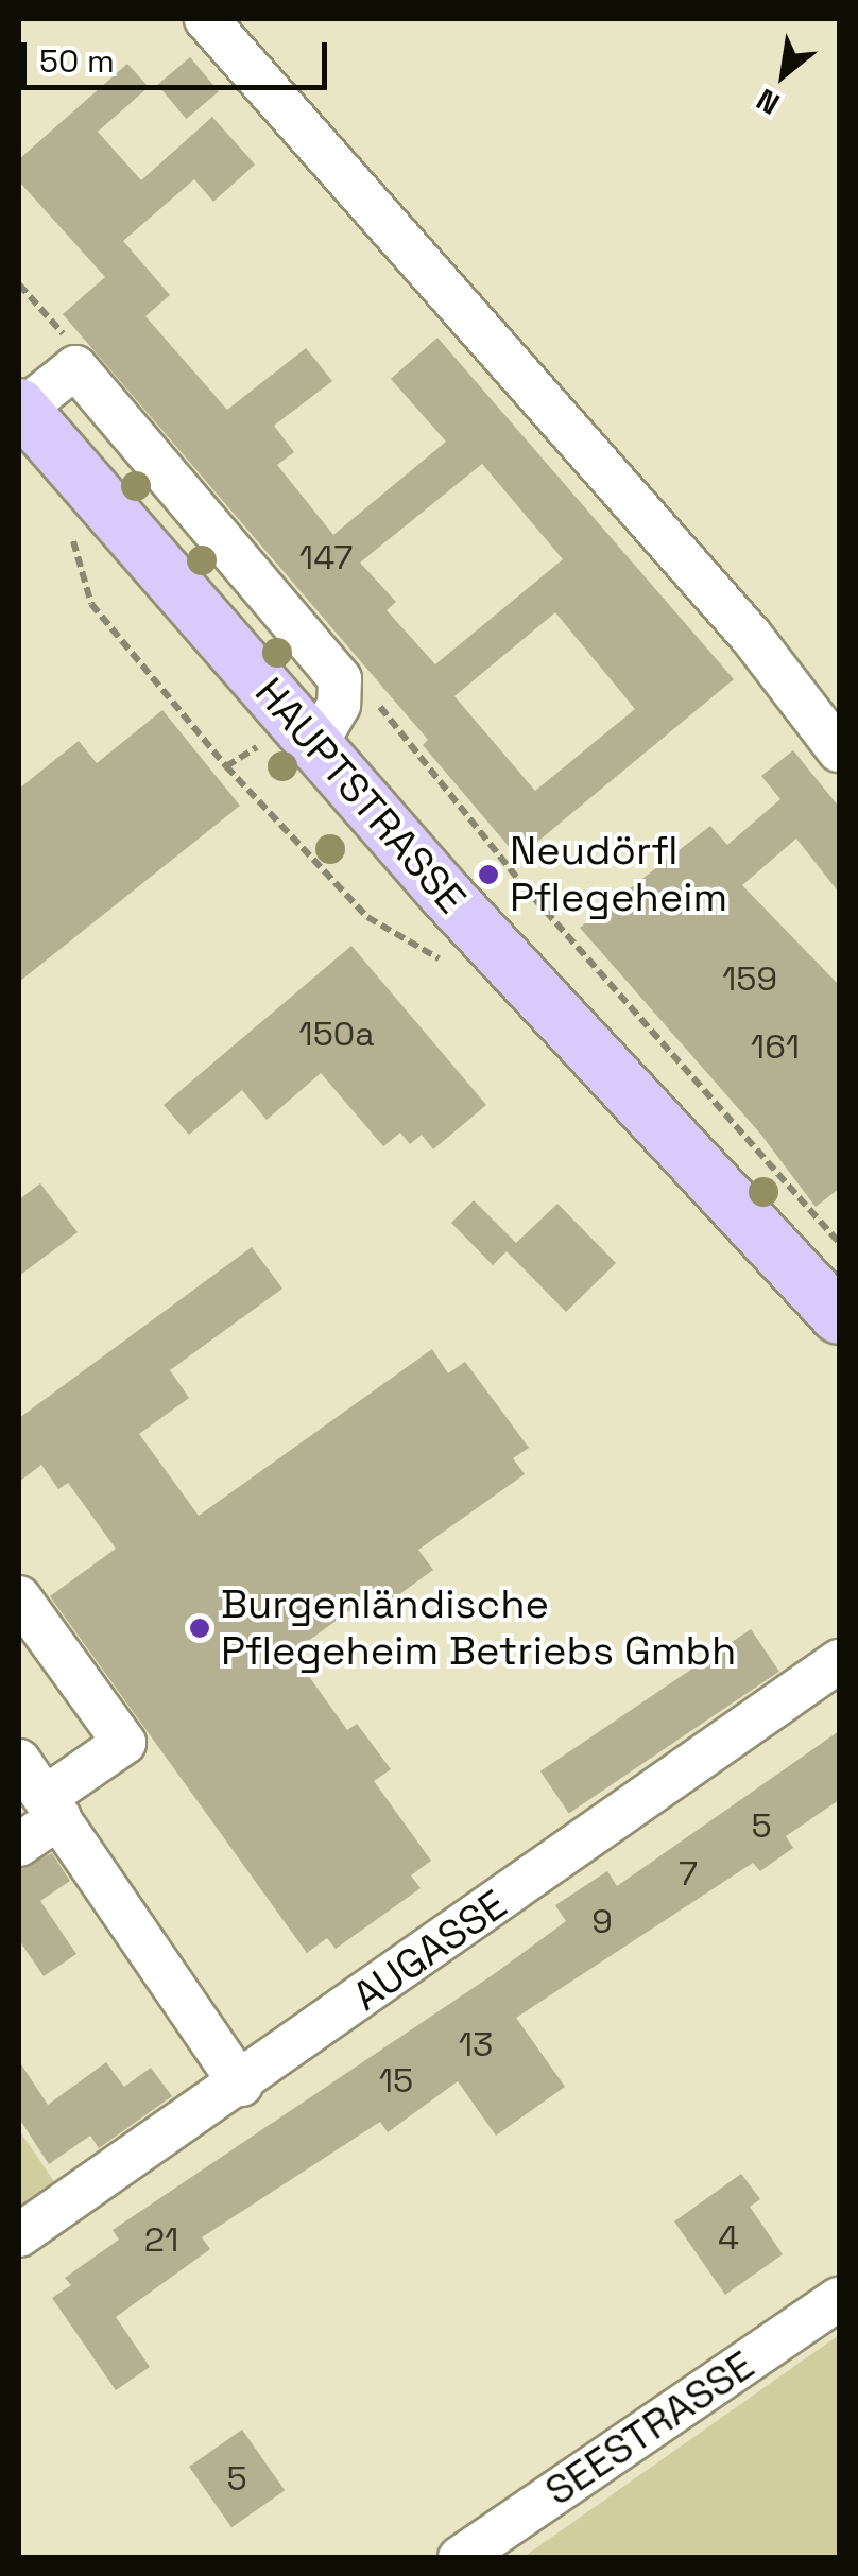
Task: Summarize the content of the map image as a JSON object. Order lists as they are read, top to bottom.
{
  "streets": {
    "main road": ["HAUPTSTRASSE"],
    "street": ["AUGASSE", "SEESTRASSE"]
  },
  "places": ["Neudörfl Pflegeheim", "Burgenländische Pflegeheim Betriebs Gmbh"],
  "house_numbers": [
    "147",
    "159",
    "150a",
    "161",
    "5",
    "7",
    "9",
    "13",
    "15",
    "4",
    "21",
    "5"
  ],
  "scale_bar": "50 m",
  "north": "bottom left"
}
